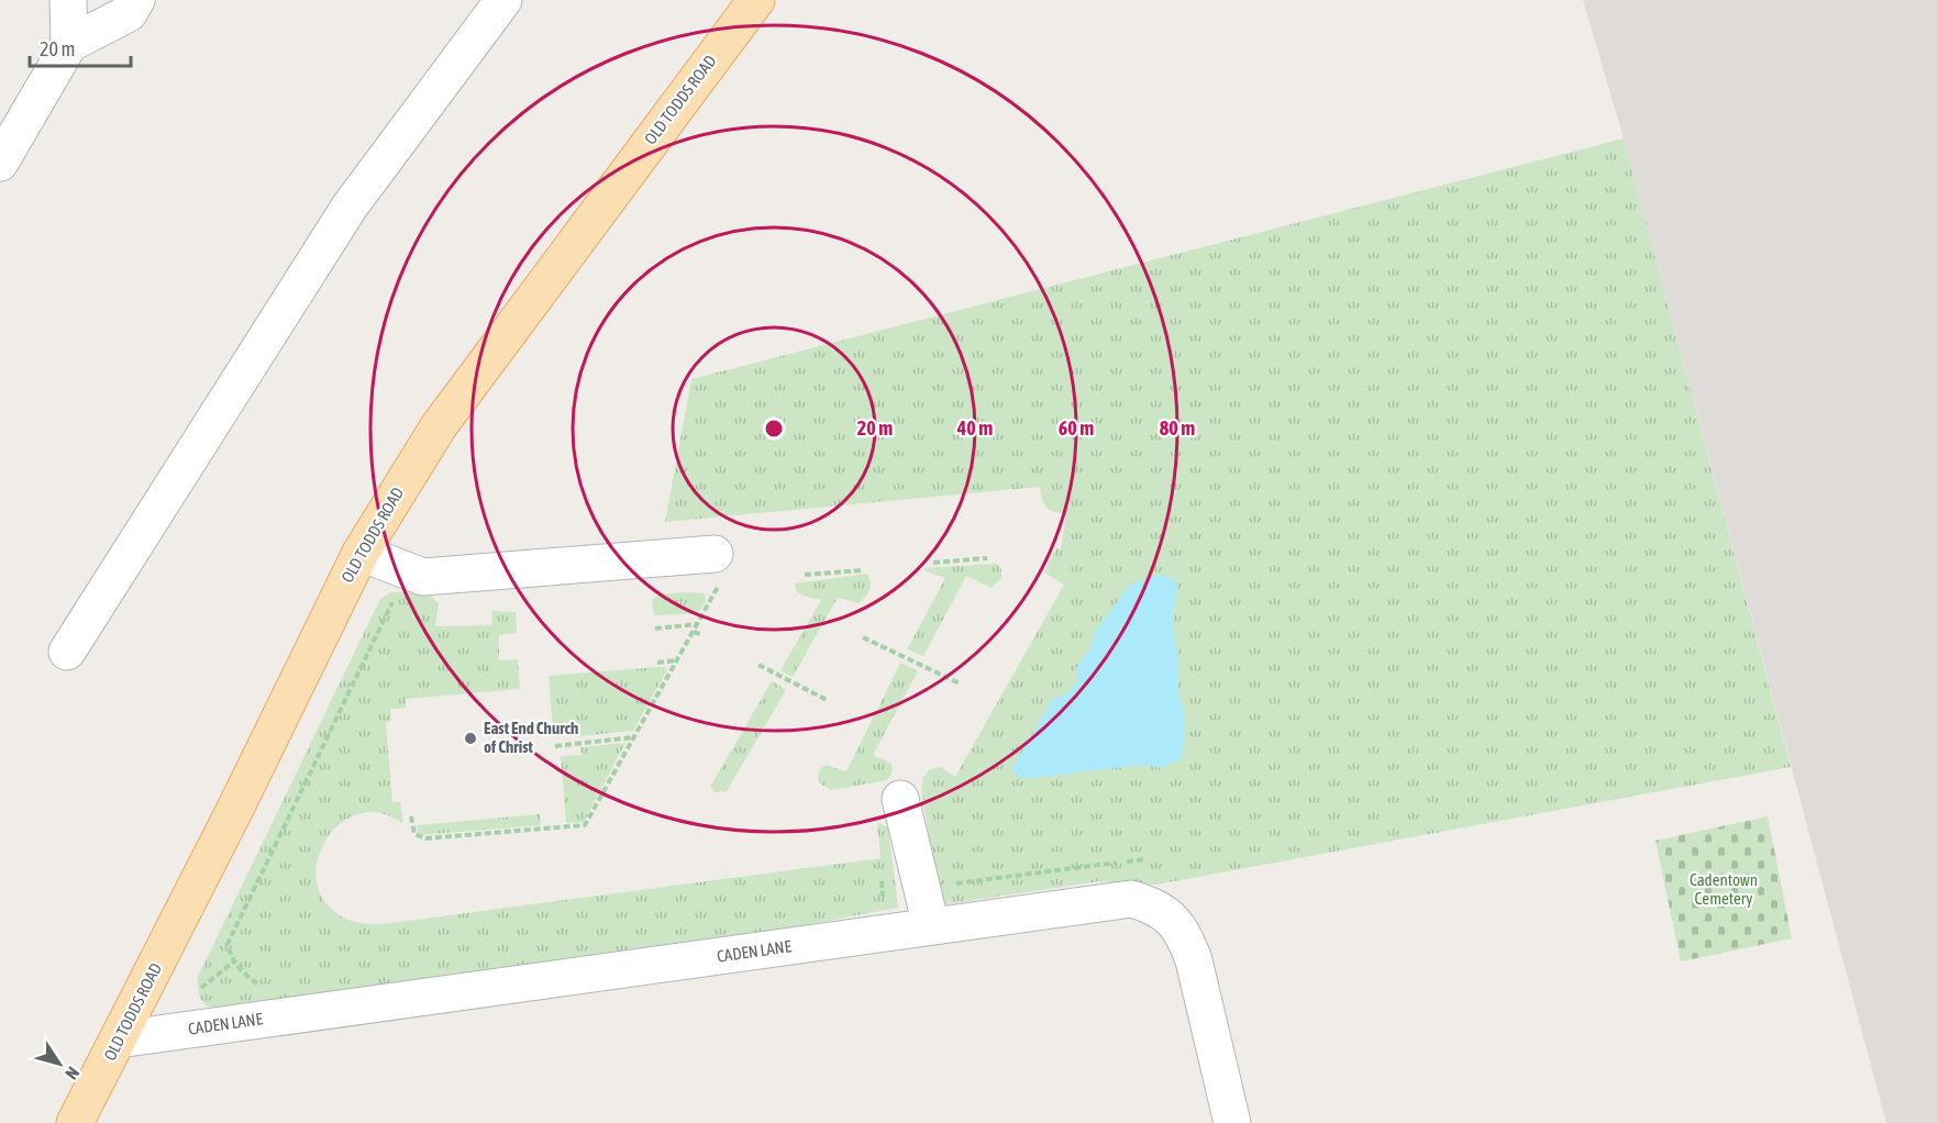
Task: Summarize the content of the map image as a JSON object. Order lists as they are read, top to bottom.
{
  "streets": {
    "main road": ["OLD TODDS ROAD"],
    "street": ["CADEN LANE"]
  },
  "crossings": [
    ["OLD TODDS ROAD", "CADEN LANE"]
  ],
  "parks": ["Cadentown Cemetery"],
  "places": ["East End Church of Christ"],
  "scale_bar": "20 m",
  "north": "bottom right",
  "rings": [
    "20 m",
    "40 m",
    "60 m",
    "80 m"
  ]
}
